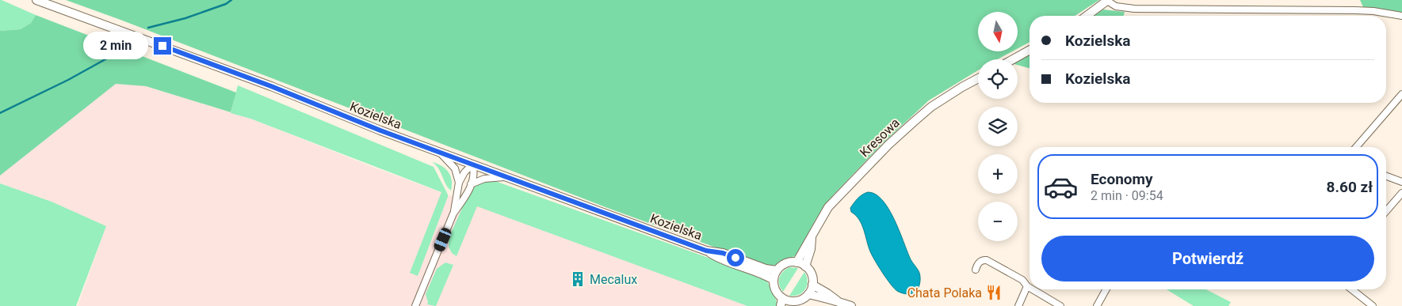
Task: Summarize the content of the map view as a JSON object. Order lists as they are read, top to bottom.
{
  "streets": {
    "street": ["Kozielska", "Kresowa"]
  },
  "crossings": [
    ["Kozielska", "Kresowa"]
  ],
  "places": {
    "building": ["Mecalux"],
    "restaurant": ["Chata Polaka"]
  },
  "north": "bottom",
  "page": {
    "map_buttons": ["+", "−"],
    "banner": ["Kozielska", "Kozielska"],
    "bubble": "2 min",
    "list": [
      {
        "name": "Economy",
        "note": "2 min · 09:54",
        "value": "8.60 zł"
      }
    ],
    "buttons": "Potwierdź"
  }
}
